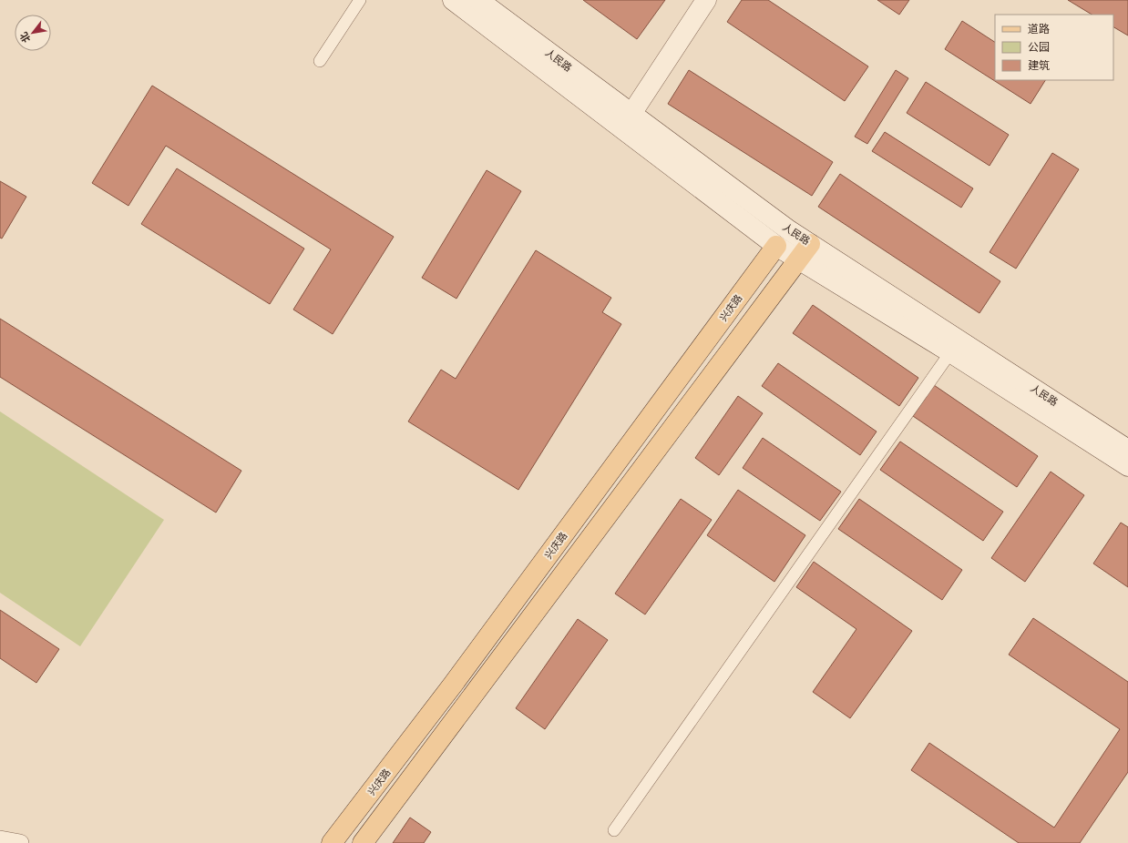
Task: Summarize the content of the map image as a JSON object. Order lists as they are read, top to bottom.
{
  "streets": {
    "main road": ["人民路", "兴庆路"]
  },
  "legend": ["道路", "公园", "建筑"],
  "north": "bottom left"
}
